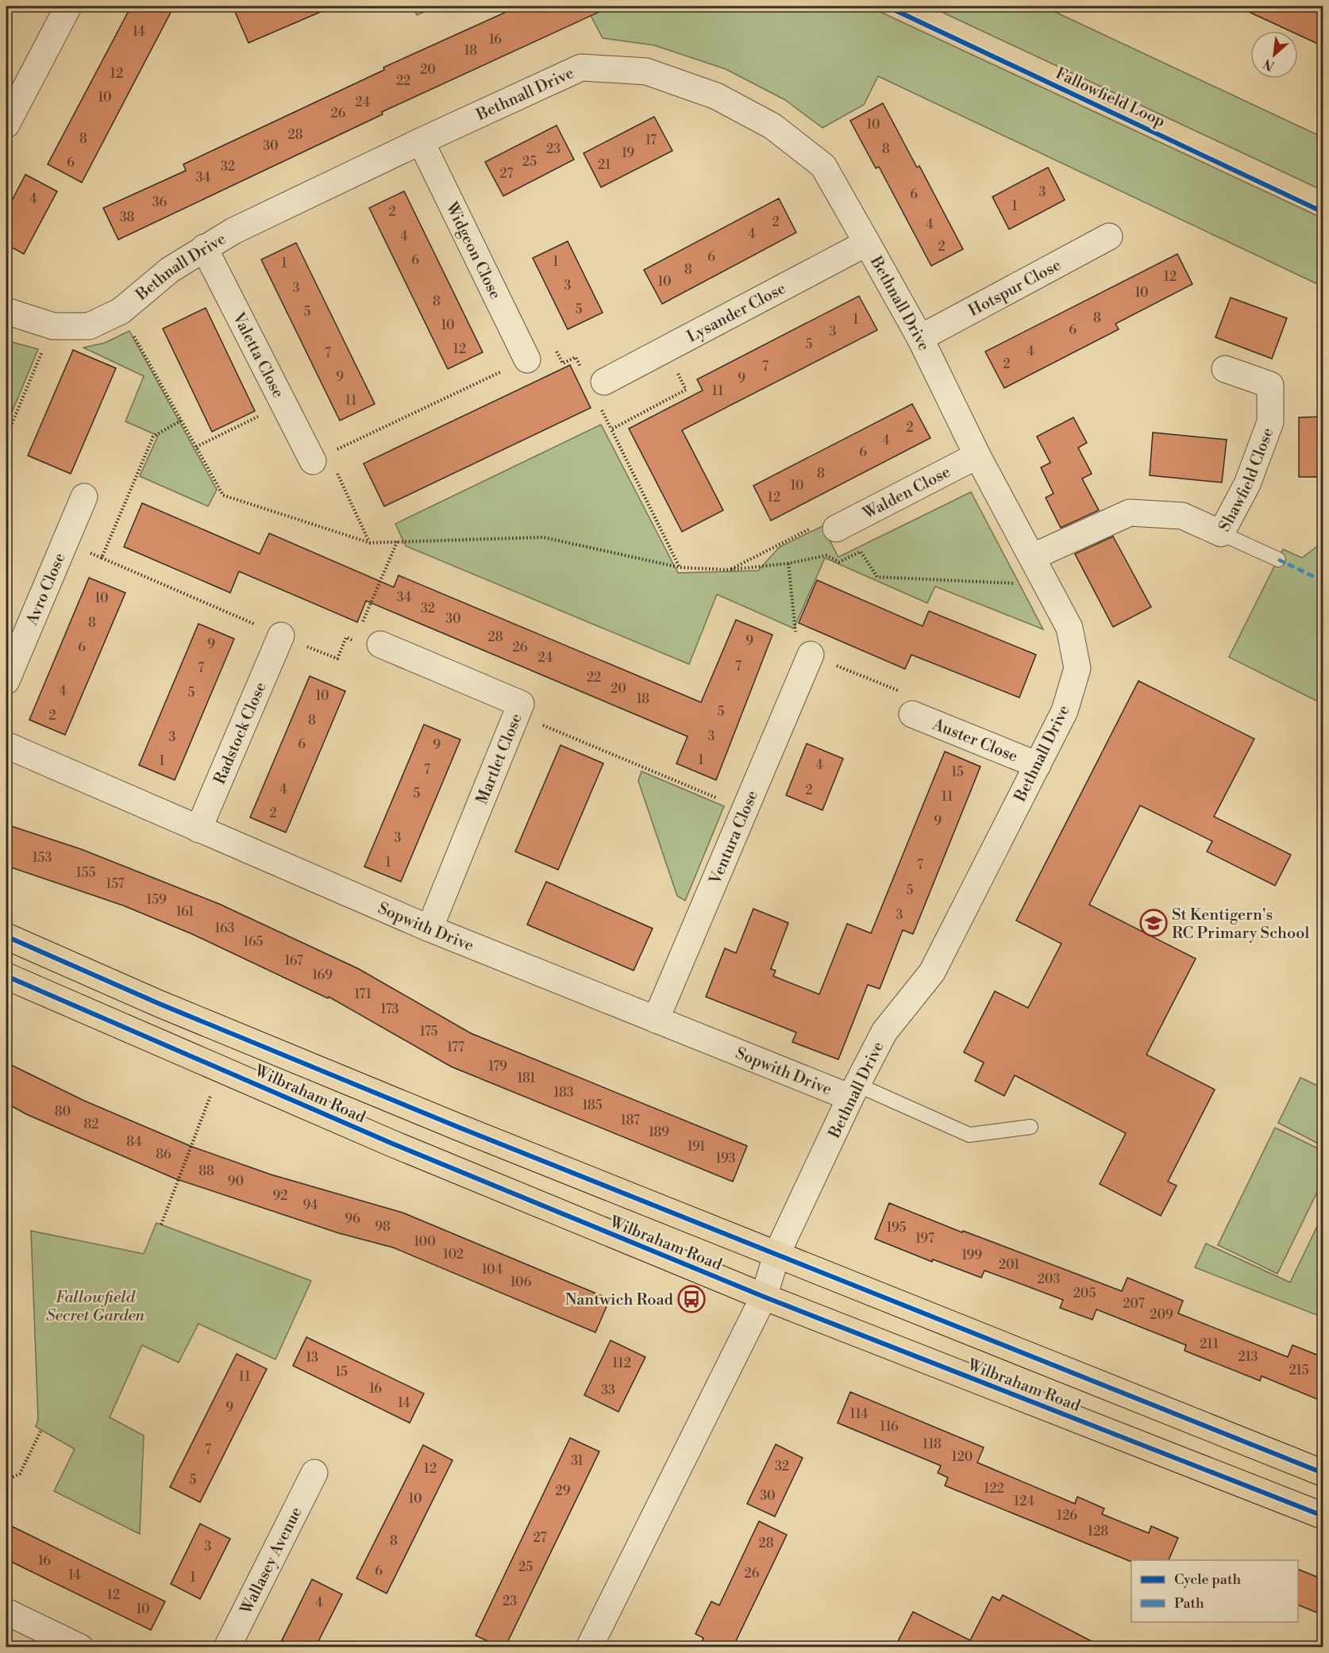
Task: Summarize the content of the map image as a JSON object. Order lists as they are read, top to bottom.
{
  "streets": {
    "highway": ["Wilbraham Road"],
    "street": [
      "Bethnall Drive",
      "Widgeon Close",
      "Hotspur Close",
      "Lysander Close",
      "Valetta Close",
      "Shawfield Close",
      "Walden Close",
      "Avro Close",
      "Radstock Close",
      "Auster Close",
      "Martlet Close",
      "Ventura Close",
      "Sopwith Drive",
      "Wallasey Avenue"
    ],
    "cycle path": ["Fallowfield Loop"]
  },
  "crossings": [
    ["Bethnall Drive", "Widgeon Close"],
    ["Bethnall Drive", "Hotspur Close"],
    ["Bethnall Drive", "Lysander Close"],
    ["Bethnall Drive", "Valetta Close"],
    ["Bethnall Drive", "Shawfield Close"],
    ["Bethnall Drive", "Walden Close"],
    ["Bethnall Drive", "Auster Close"],
    ["Bethnall Drive", "Sopwith Drive"],
    ["Bethnall Drive", "Wilbraham Road"],
    ["Radstock Close", "Sopwith Drive"],
    ["Martlet Close", "Sopwith Drive"],
    ["Ventura Close", "Sopwith Drive"]
  ],
  "parks": ["Fallowfield Secret Garden"],
  "places": {
    "school or university": ["St Kentigern's RC Primary School"],
    "bus stop": ["Nantwich Road"]
  },
  "house_numbers": [
    "14",
    "16",
    "18",
    "20",
    "12",
    "22",
    "10",
    "24",
    "26",
    "10",
    "28",
    "8",
    "17",
    "30",
    "23",
    "8",
    "19",
    "25",
    "6",
    "21",
    "32",
    "27",
    "34",
    "3",
    "6",
    "4",
    "36",
    "1",
    "2",
    "38",
    "2",
    "4",
    "4",
    "4",
    "2",
    "6",
    "6",
    "1",
    "1",
    "8",
    "12",
    "10",
    "3",
    "3",
    "10",
    "8",
    "5",
    "5",
    "8",
    "1",
    "10",
    "6",
    "3",
    "5",
    "12",
    "4",
    "7",
    "2",
    "7",
    "9",
    "9",
    "11",
    "11",
    "2",
    "4",
    "6",
    "8",
    "10",
    "12",
    "34",
    "10",
    "32",
    "30",
    "8",
    "28",
    "9",
    "9",
    "6",
    "26",
    "24",
    "7",
    "7",
    "22",
    "20",
    "4",
    "5",
    "10",
    "18",
    "5",
    "2",
    "8",
    "3",
    "3",
    "6",
    "9",
    "1",
    "1",
    "4",
    "7",
    "15",
    "4",
    "2",
    "5",
    "11",
    "2",
    "9",
    "3",
    "153",
    "1",
    "7",
    "155",
    "157",
    "5",
    "159",
    "161",
    "3",
    "163",
    "165",
    "167",
    "169",
    "171",
    "173",
    "175",
    "177",
    "179",
    "181",
    "183",
    "185",
    "80",
    "187",
    "82",
    "189",
    "84",
    "191",
    "86",
    "193",
    "88",
    "90",
    "92",
    "94",
    "96",
    "98",
    "195",
    "197",
    "100",
    "102",
    "199",
    "201",
    "104",
    "203",
    "106",
    "205",
    "207",
    "209",
    "211",
    "213",
    "13",
    "112",
    "215",
    "15",
    "11",
    "16",
    "33",
    "14",
    "9",
    "114",
    "116",
    "118",
    "7",
    "120",
    "31",
    "32",
    "12",
    "5",
    "122",
    "29",
    "30",
    "10",
    "124",
    "126",
    "128",
    "27",
    "8",
    "28",
    "3",
    "16",
    "25",
    "6",
    "26",
    "14",
    "1",
    "12",
    "23",
    "4",
    "10"
  ],
  "legend": ["Cycle path", "Path"],
  "north": "bottom left"
}
